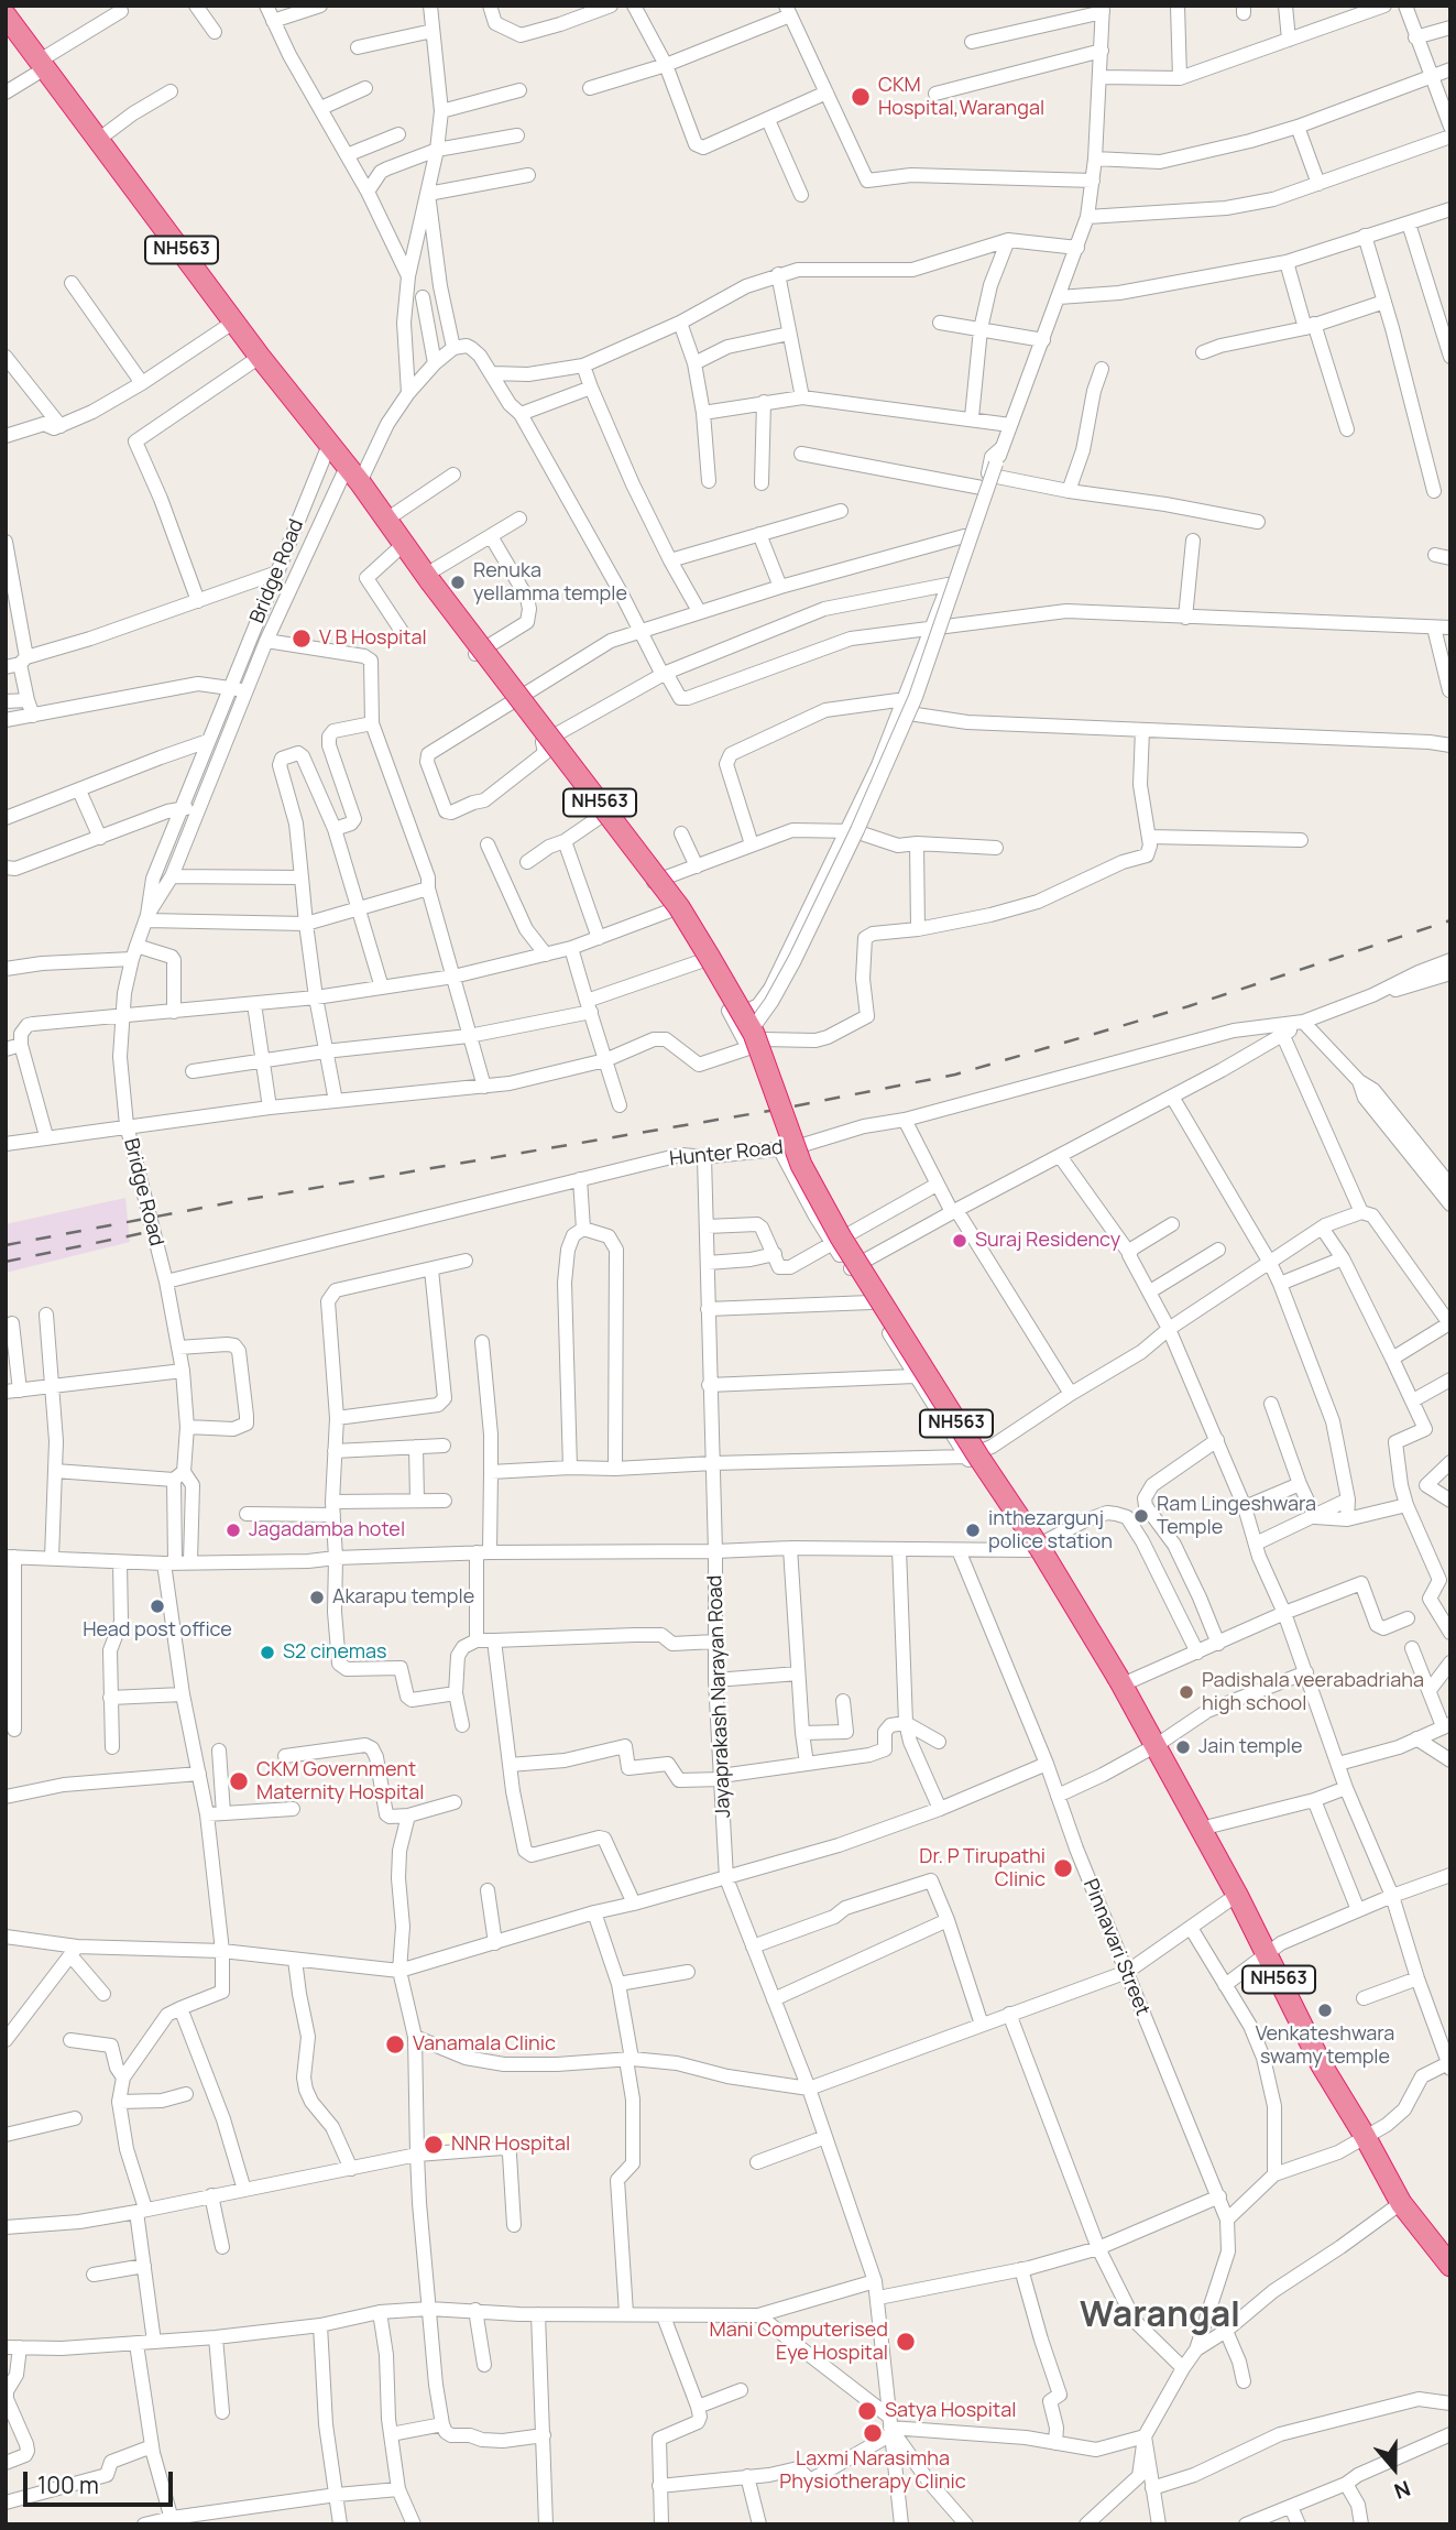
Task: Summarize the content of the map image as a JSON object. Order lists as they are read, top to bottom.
{
  "streets": {
    "highway": ["NH563"],
    "street": [
      "Bridge Road",
      "Hunter Road",
      "Jayaprakash Narayan Road",
      "Pinnavari Street"
    ]
  },
  "crossings": [
    ["NH563", "Bridge Road"],
    ["Bridge Road", "Hunter Road"]
  ],
  "districts": ["Warangal"],
  "places": [
    "CKM Hospital,Warangal",
    "Renuka yellamma temple",
    "V B Hospital",
    "Suraj Residency",
    "Ram Lingeshwara Temple",
    "Jagadamba hotel",
    "inthezargunj police station",
    "Akarapu temple",
    "Head post office",
    "S2 cinemas",
    "Padishala veerabadriaha high school",
    "Jain temple",
    "CKM Government Maternity Hospital",
    "Dr. P Tirupathi Clinic",
    "Venkateshwara swamy temple",
    "Vanamala Clinic",
    "NNR Hospital",
    "Mani Computerised Eye Hospital",
    "Satya Hospital",
    "Laxmi Narasimha Physiotherapy Clinic"
  ],
  "scale_bar": "100 m",
  "north": "bottom"
}
